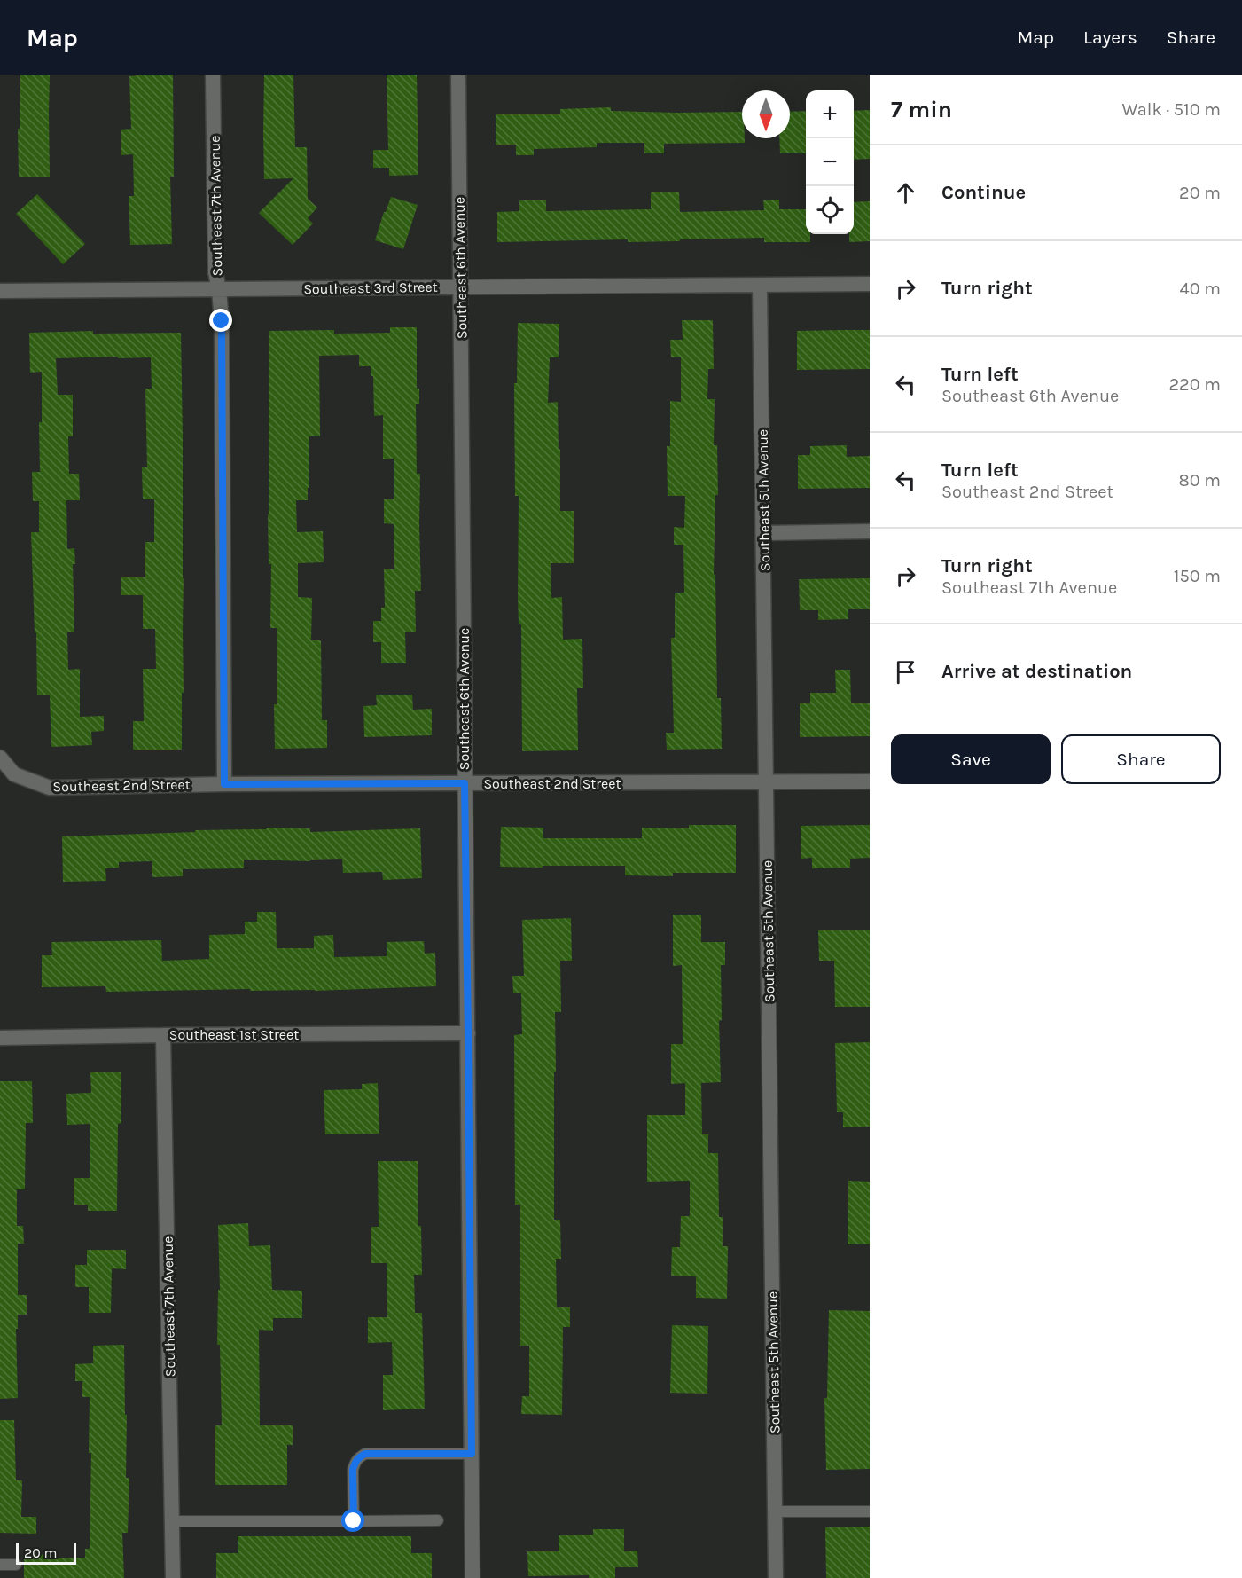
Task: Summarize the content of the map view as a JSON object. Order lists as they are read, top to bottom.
{
  "streets": {
    "street": [
      "Southeast 7th Avenue",
      "Southeast 6th Avenue",
      "Southeast 3rd Street",
      "Southeast 5th Avenue",
      "Southeast 2nd Street",
      "Southeast 1st Street"
    ]
  },
  "crossings": [
    ["Southeast 7th Avenue", "Southeast 3rd Street"],
    ["Southeast 7th Avenue", "Southeast 2nd Street"],
    ["Southeast 7th Avenue", "Southeast 1st Street"],
    ["Southeast 6th Avenue", "Southeast 3rd Street"],
    ["Southeast 6th Avenue", "Southeast 2nd Street"],
    ["Southeast 6th Avenue", "Southeast 1st Street"],
    ["Southeast 3rd Street", "Southeast 5th Avenue"],
    ["Southeast 5th Avenue", "Southeast 2nd Street"]
  ],
  "scale_bar": "20 m",
  "north": "bottom",
  "page": {
    "header": "Map",
    "nav": ["Map", "Layers", "Share"],
    "heading": ["7 min", "Walk · 510 m"],
    "map_buttons": ["+", "−"],
    "list": [
      ["Continue", "20 m"],
      ["Turn right", "40 m"],
      ["Turn left", "Southeast 6th Avenue", "220 m"],
      ["Turn left", "Southeast 2nd Street", "80 m"],
      ["Turn right", "Southeast 7th Avenue", "150 m"],
      "Arrive at destination"
    ],
    "buttons": ["Save", "Share"],
    "scale": "20 m"
  }
}
